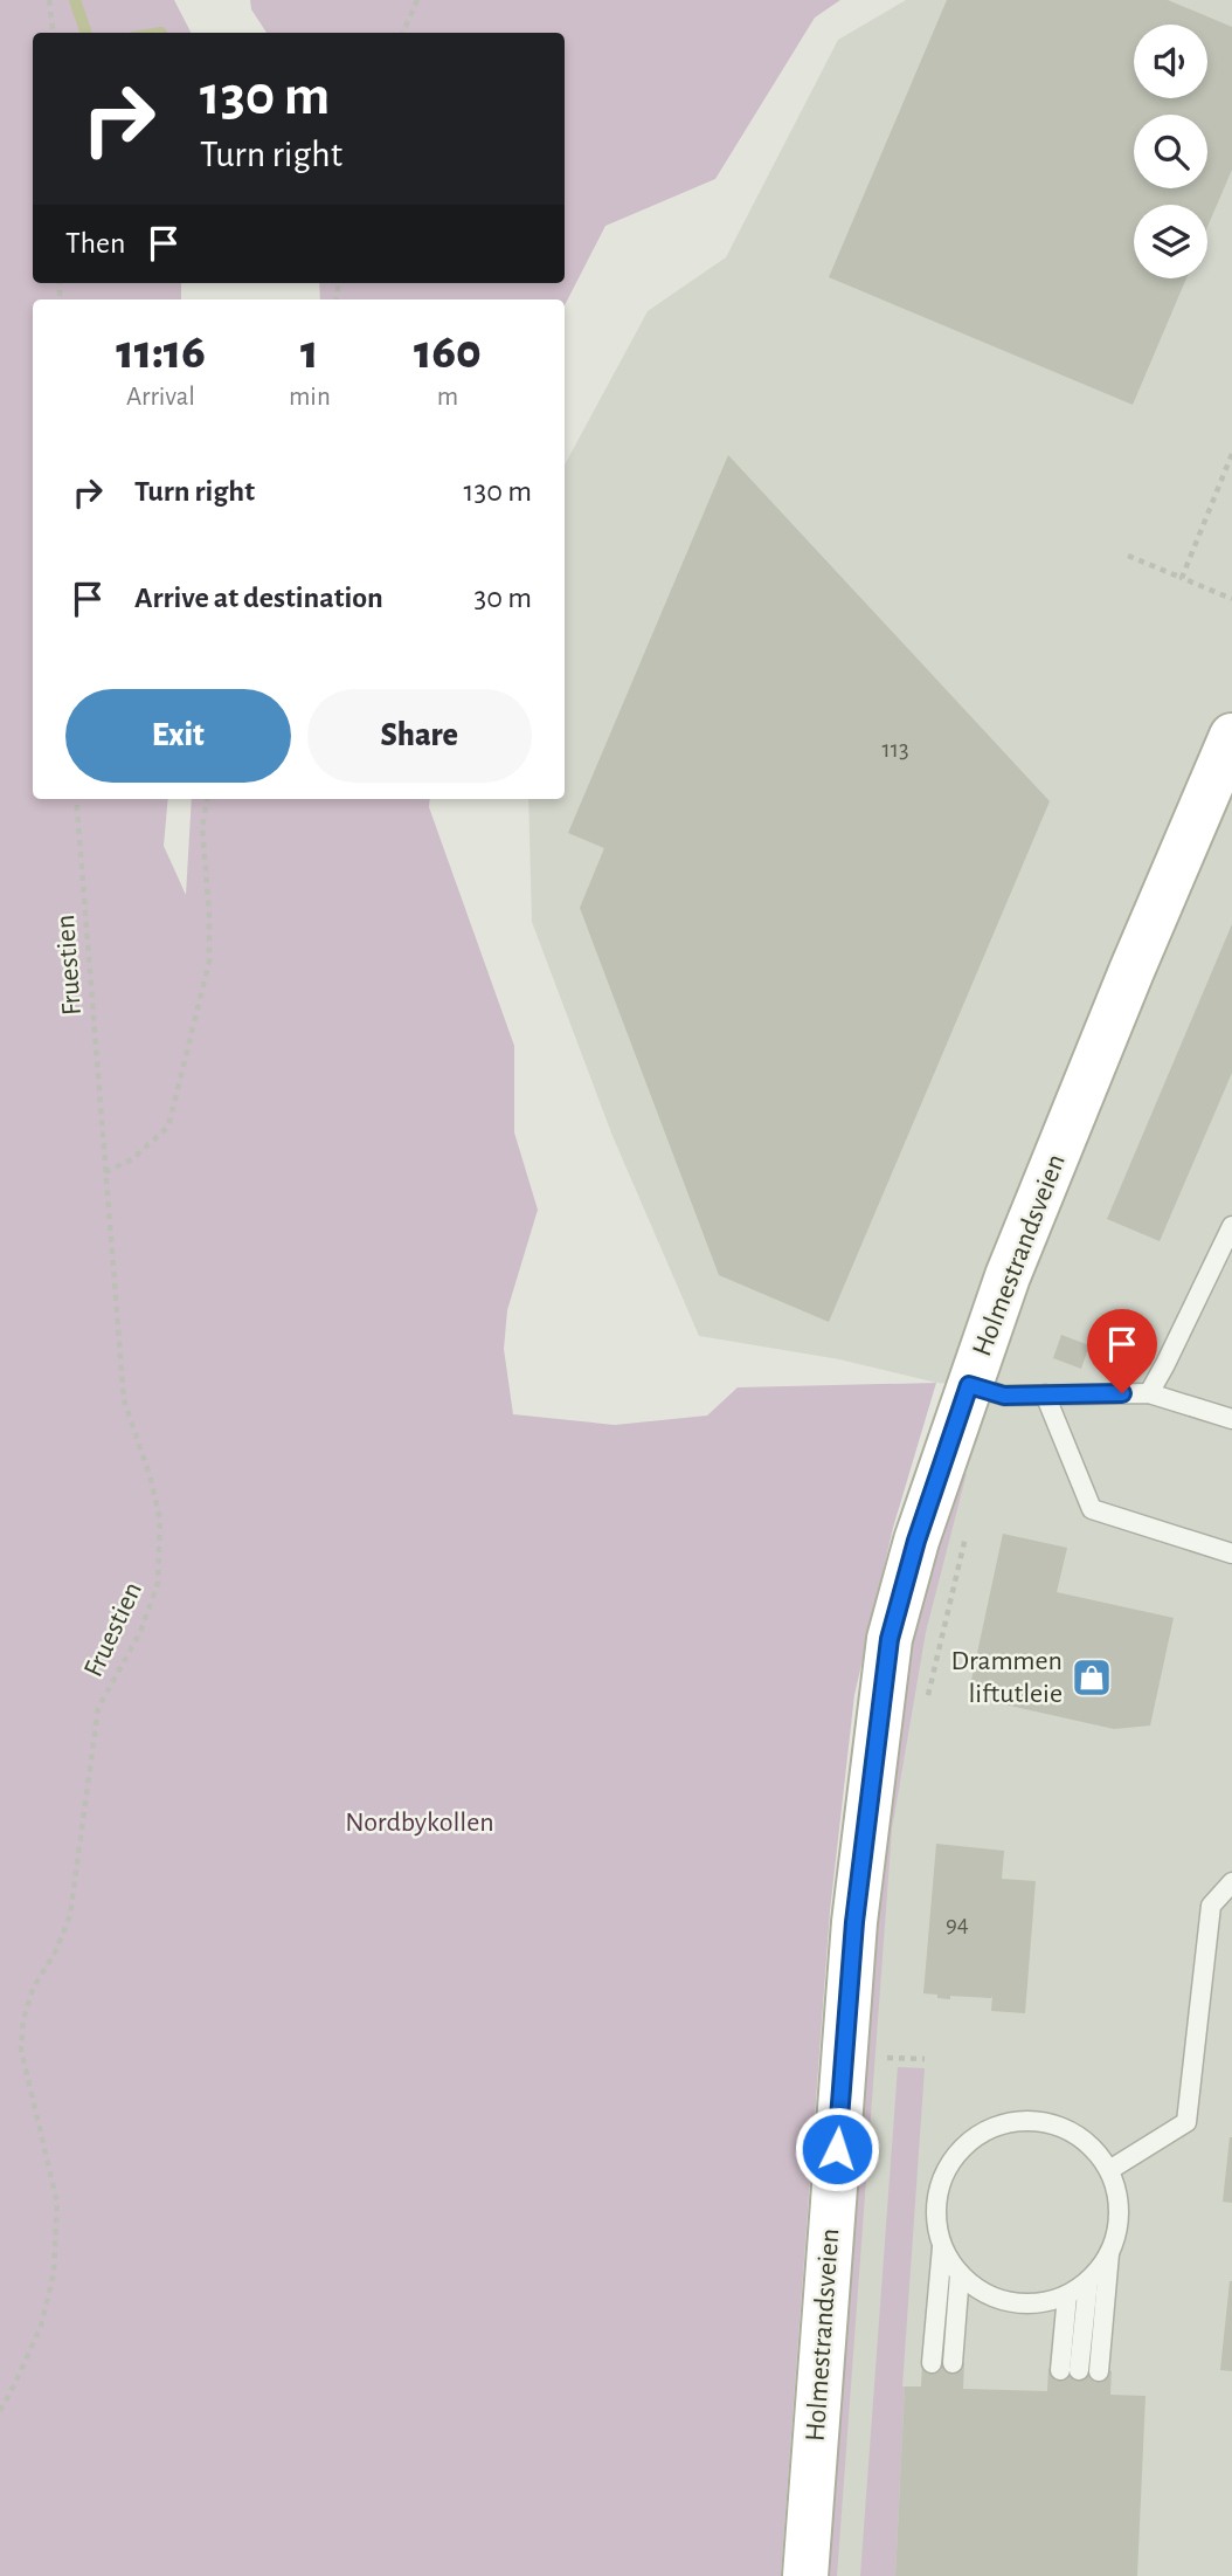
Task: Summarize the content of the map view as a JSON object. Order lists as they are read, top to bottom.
{
  "streets": {
    "main road": ["Holmestrandsveien"],
    "path": ["Fruestien"]
  },
  "parks": ["Nordbykollen"],
  "places": {
    "shop": ["Drammen liftutleie"]
  },
  "house_numbers": ["113", "94"],
  "page": {
    "turn": ["130 m", "Turn right"],
    "then": "Then",
    "eta": [
      "11:16",
      "Arrival",
      "1",
      "min",
      "160",
      "m"
    ],
    "list": [
      {
        "name": "Turn right",
        "value": "130 m"
      },
      {
        "name": "Arrive at destination",
        "value": "30 m"
      }
    ],
    "buttons": ["Exit", "Share"]
  }
}
